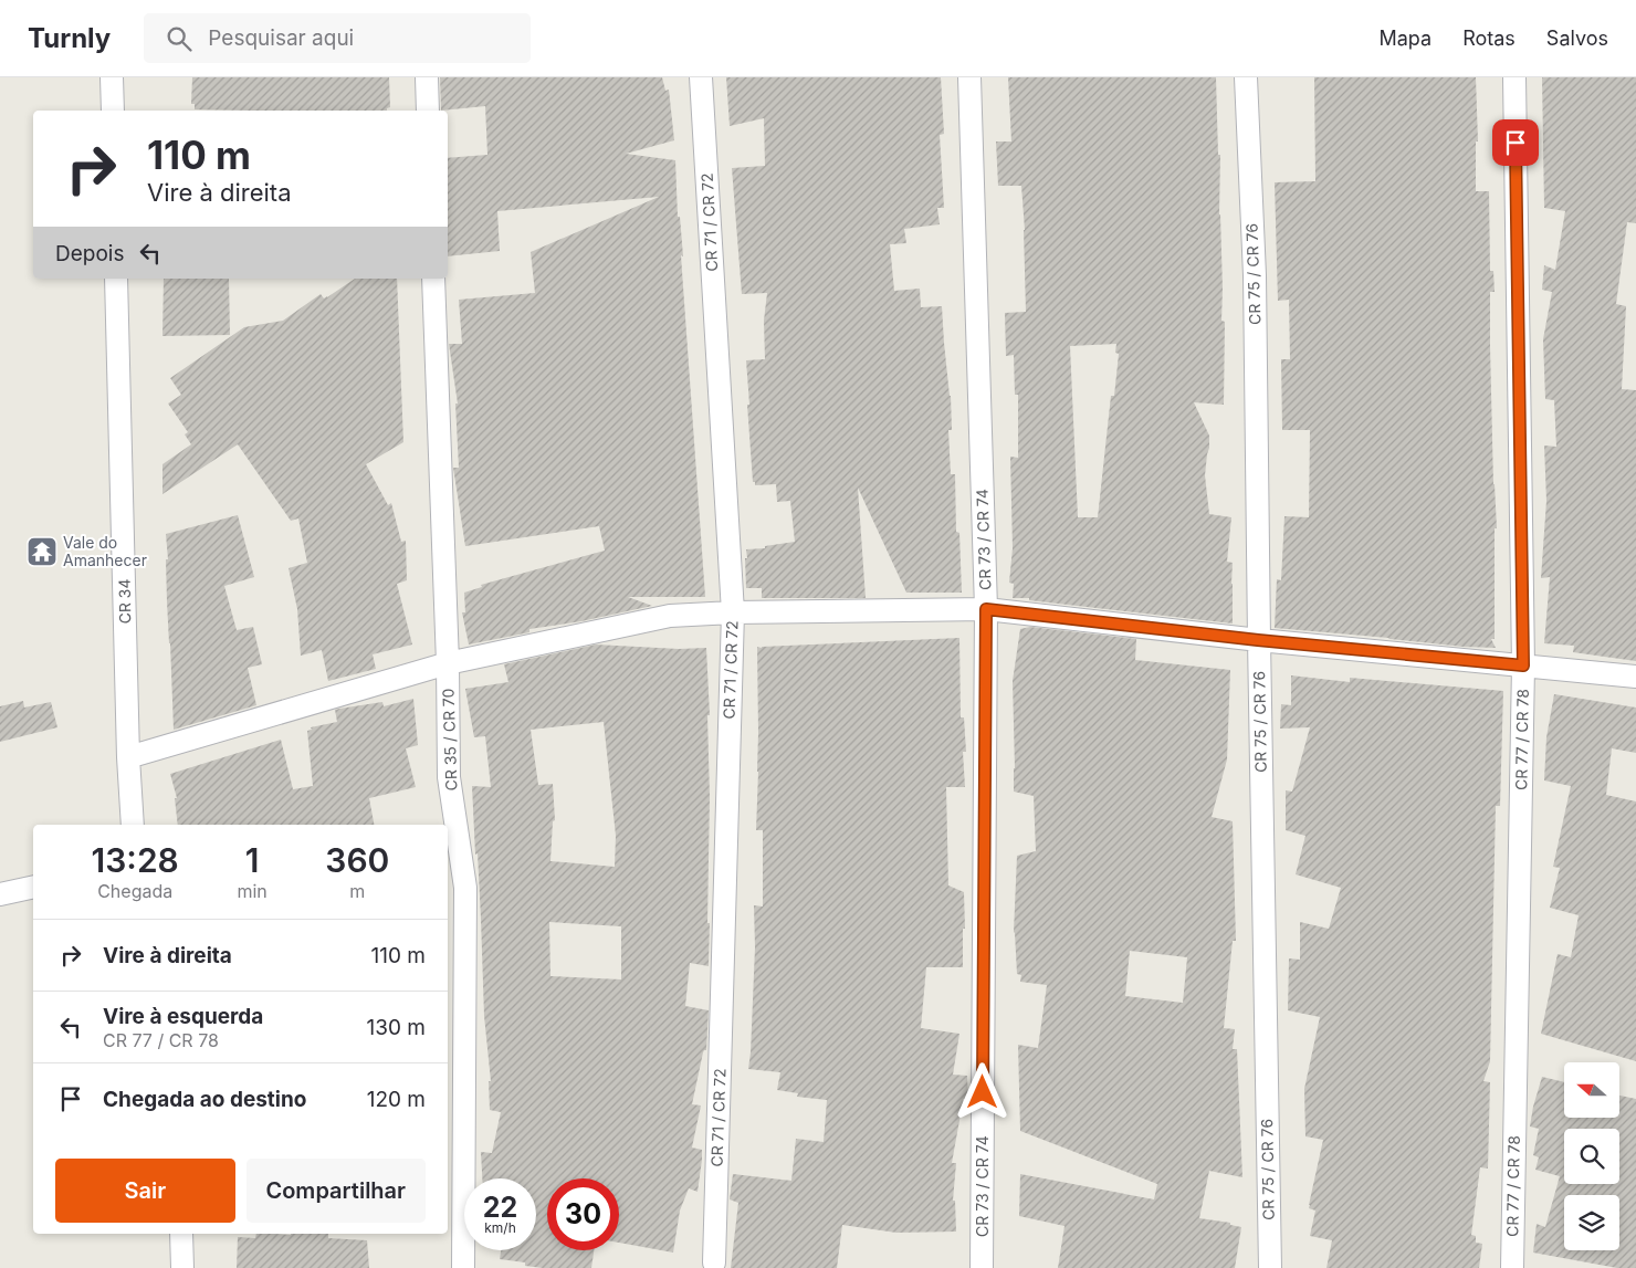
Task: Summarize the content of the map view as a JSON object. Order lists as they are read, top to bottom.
{
  "streets": {
    "street": [
      "CR 71 / CR 72",
      "CR 75 / CR 76",
      "CR 73 / CR 74",
      "CR 34",
      "CR 35 / CR 70",
      "CR 77 / CR 78"
    ]
  },
  "places": {
    "temple": ["Vale do Amanhecer"]
  },
  "north": "left",
  "page": {
    "header": "Turnly",
    "search": "Pesquisar aqui",
    "nav": ["Mapa", "Rotas", "Salvos"],
    "turn": ["110 m", "Vire à direita"],
    "then": "Depois",
    "eta": [
      "13:28",
      "Chegada",
      "1",
      "min",
      "360",
      "m"
    ],
    "list": [
      {
        "name": "Vire à direita",
        "value": "110 m"
      },
      {
        "name": "Vire à esquerda",
        "note": "CR 77 / CR 78",
        "value": "130 m"
      },
      {
        "name": "Chegada ao destino",
        "value": "120 m"
      }
    ],
    "buttons": ["Sair", "Compartilhar"],
    "speed": "22 km/h",
    "limit": "30"
  }
}
